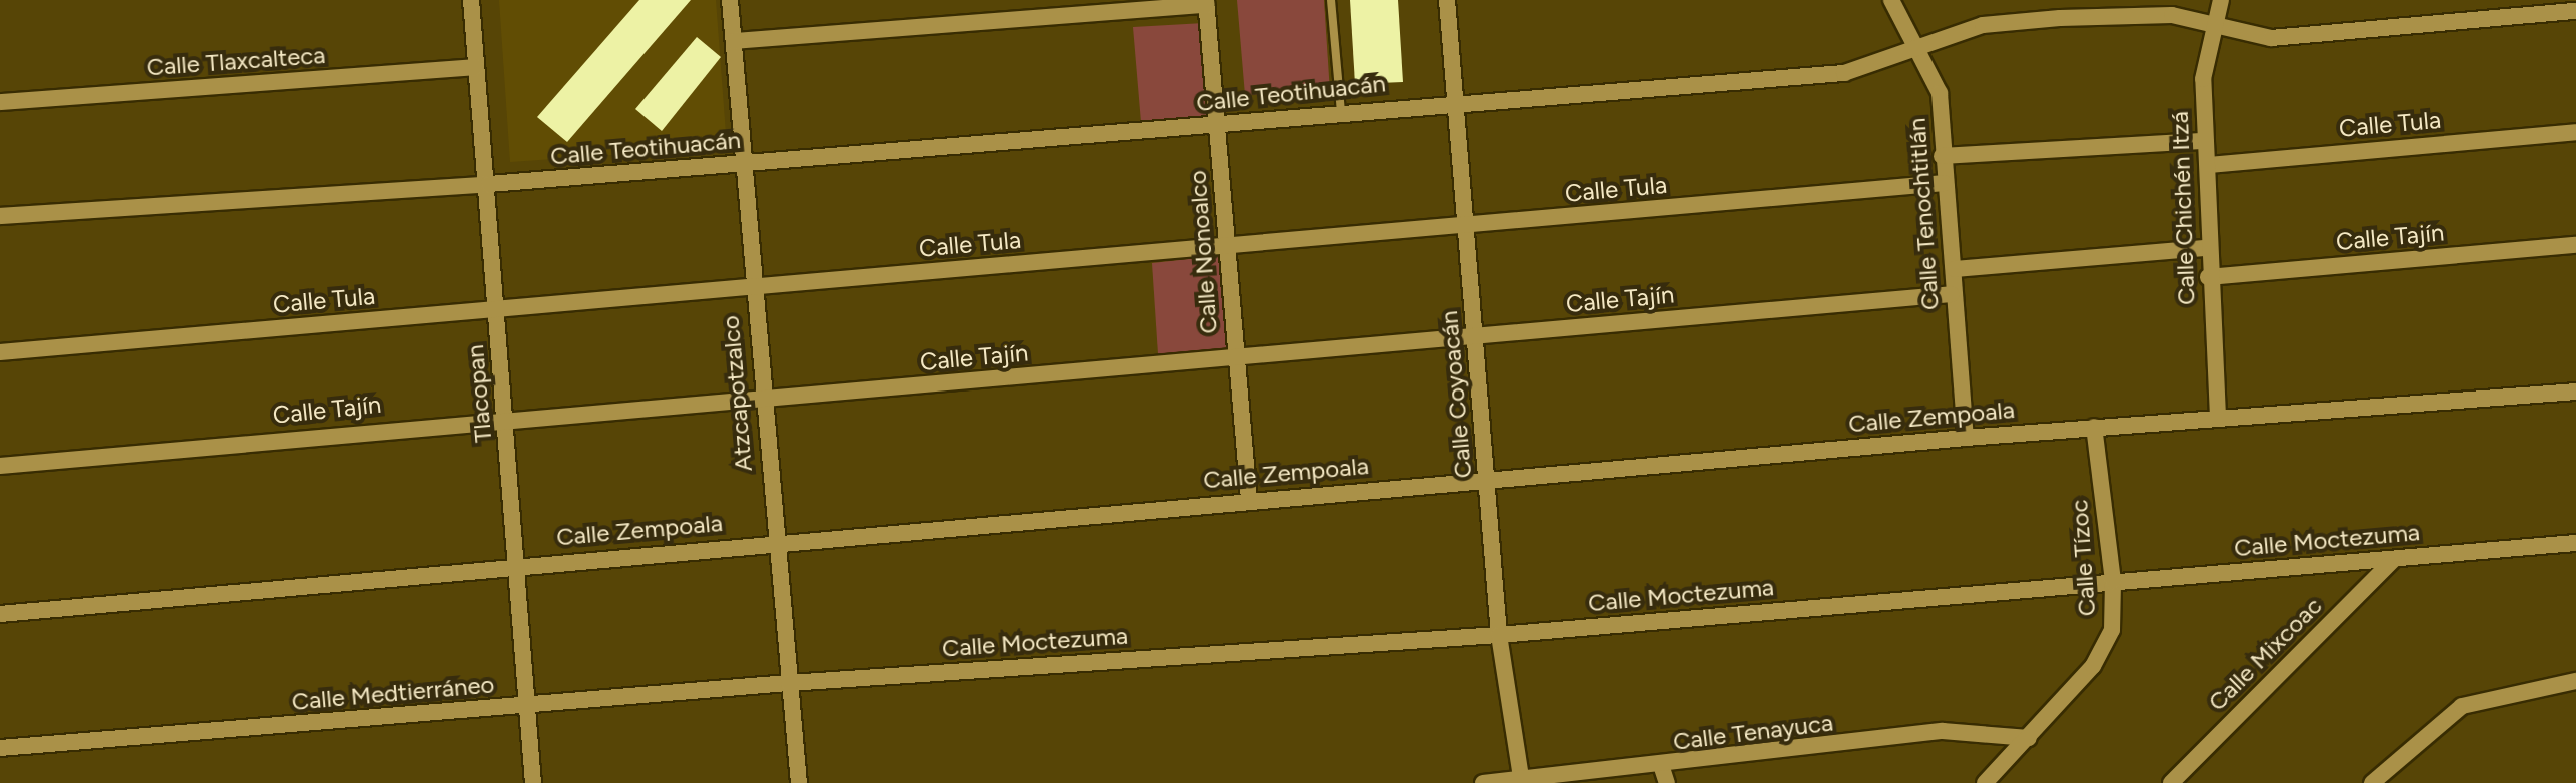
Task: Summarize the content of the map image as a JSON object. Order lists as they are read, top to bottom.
{
  "streets": {
    "street": [
      "Calle Tlaxcalteca",
      "Calle Teotihuacán",
      "Calle Tula",
      "Calle Chichén Itzá",
      "Calle Tenochtitlán",
      "Calle Tajín",
      "Calle Nonoalco",
      "Tlacopan",
      "Atzcapotzalco",
      "Calle Coyoacán",
      "Calle Zempoala",
      "Calle Moctezuma",
      "Calle Tízoc",
      "Calle Mixcoac",
      "Calle Medtierráneo",
      "Calle Tenayuca"
    ]
  },
  "crossings": [
    ["Calle Tlaxcalteca", "Tlacopan"],
    ["Calle Teotihuacán", "Calle Chichén Itzá"],
    ["Calle Teotihuacán", "Calle Tenochtitlán"],
    ["Calle Teotihuacán", "Calle Nonoalco"],
    ["Calle Teotihuacán", "Tlacopan"],
    ["Calle Teotihuacán", "Atzcapotzalco"],
    ["Calle Teotihuacán", "Calle Coyoacán"],
    ["Calle Tula", "Calle Chichén Itzá"],
    ["Calle Tula", "Calle Tenochtitlán"],
    ["Calle Tula", "Calle Nonoalco"],
    ["Calle Tula", "Tlacopan"],
    ["Calle Tula", "Atzcapotzalco"],
    ["Calle Tula", "Calle Coyoacán"],
    ["Calle Chichén Itzá", "Calle Tajín"],
    ["Calle Chichén Itzá", "Calle Zempoala"],
    ["Calle Tenochtitlán", "Calle Tajín"],
    ["Calle Tenochtitlán", "Calle Zempoala"],
    ["Calle Tajín", "Calle Nonoalco"],
    ["Calle Tajín", "Tlacopan"],
    ["Calle Tajín", "Atzcapotzalco"],
    ["Calle Tajín", "Calle Coyoacán"],
    ["Calle Nonoalco", "Calle Zempoala"],
    ["Tlacopan", "Calle Zempoala"],
    ["Tlacopan", "Calle Medtierráneo"],
    ["Atzcapotzalco", "Calle Zempoala"],
    ["Atzcapotzalco", "Calle Moctezuma"],
    ["Atzcapotzalco", "Calle Medtierráneo"],
    ["Calle Coyoacán", "Calle Zempoala"],
    ["Calle Coyoacán", "Calle Moctezuma"],
    ["Calle Coyoacán", "Calle Tenayuca"],
    ["Calle Zempoala", "Calle Tízoc"],
    ["Calle Moctezuma", "Calle Tízoc"],
    ["Calle Moctezuma", "Calle Mixcoac"],
    ["Calle Moctezuma", "Calle Medtierráneo"],
    ["Calle Tízoc", "Calle Tenayuca"]
  ]
}
